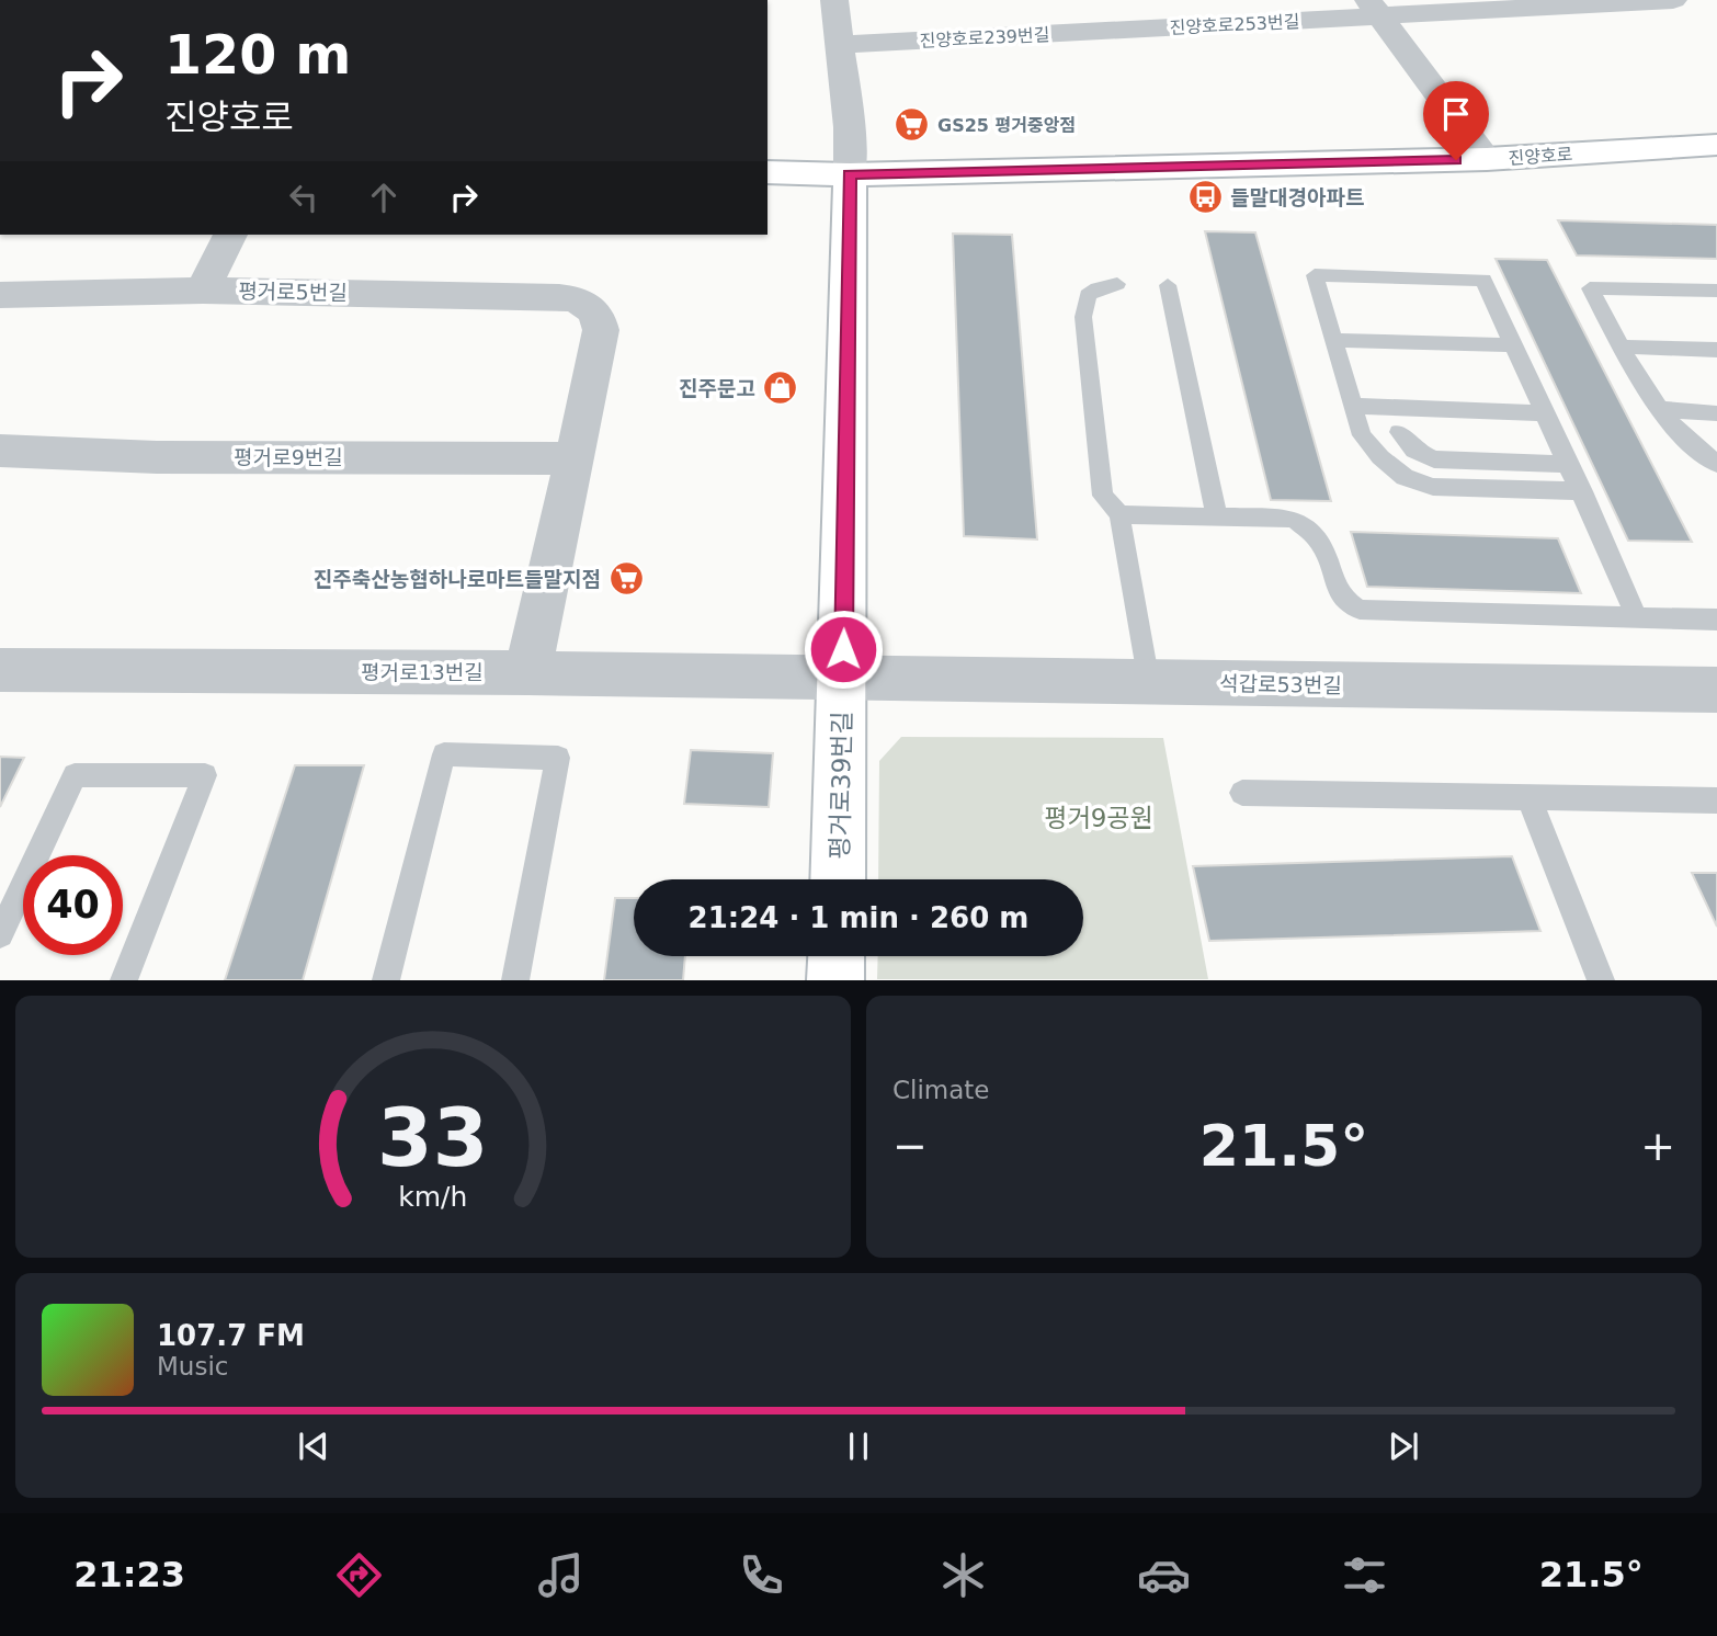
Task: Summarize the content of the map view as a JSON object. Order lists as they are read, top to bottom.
{
  "streets": {
    "street": [
      "진양호로253번길",
      "진양호로239번길",
      "진양호로",
      "평거로5번길",
      "평거로9번길",
      "평거로13번길",
      "석갑로53번길",
      "평거로39번길"
    ]
  },
  "crossings": [
    ["진양호로253번길", "진양호로239번길"],
    ["진양호로", "평거로39번길"],
    ["평거로5번길", "평거로9번길"],
    ["평거로13번길", "석갑로53번길"],
    ["평거로13번길", "평거로39번길"],
    ["석갑로53번길", "평거로39번길"]
  ],
  "parks": ["평거9공원"],
  "places": {
    "supermarket": ["GS25 평거중앙점", "진주축산농협하나로마트들말지점"],
    "bus stop": ["들말대경아파트"],
    "shop": ["진주문고"]
  },
  "page": {
    "turn": ["120 m", "진양호로"],
    "limit": "40",
    "trip": "21:24 · 1 min · 260 m",
    "tile": "Climate",
    "heat": ["−", "21.5°", "+"],
    "song": ["107.7 FM", "Music"],
    "tabs": ["21:23", "21.5°"],
    "gauge": ["33", "km/h"]
  }
}
